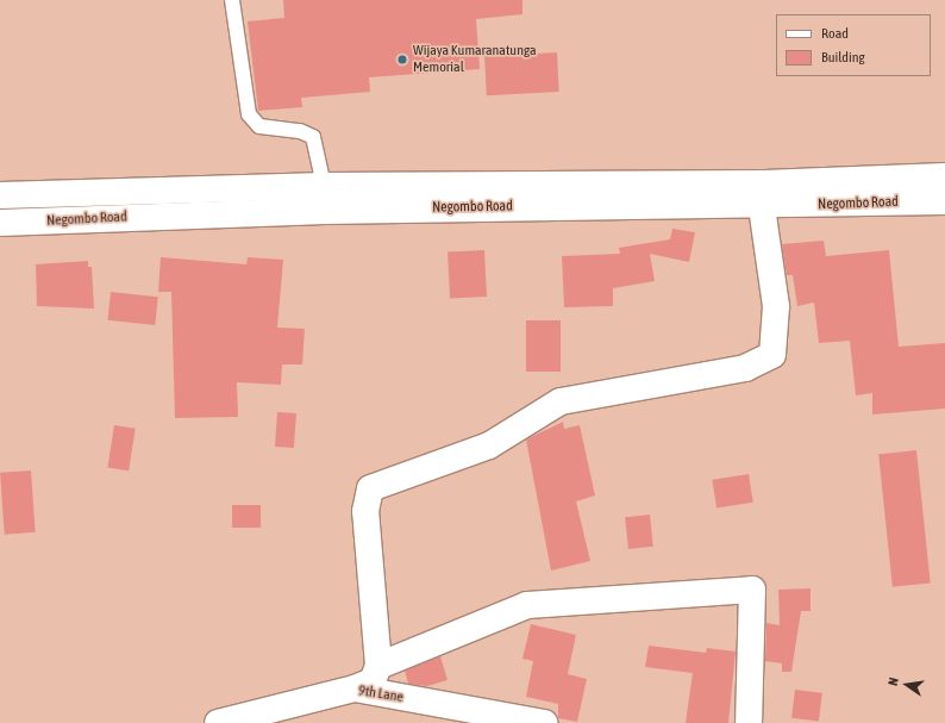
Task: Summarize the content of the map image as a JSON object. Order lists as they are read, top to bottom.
{
  "streets": {
    "main road": ["Negombo Road", "9th Lane"]
  },
  "places": ["Wijaya Kumaranatunga Memorial"],
  "legend": ["Road", "Building"],
  "north": "left"
}
